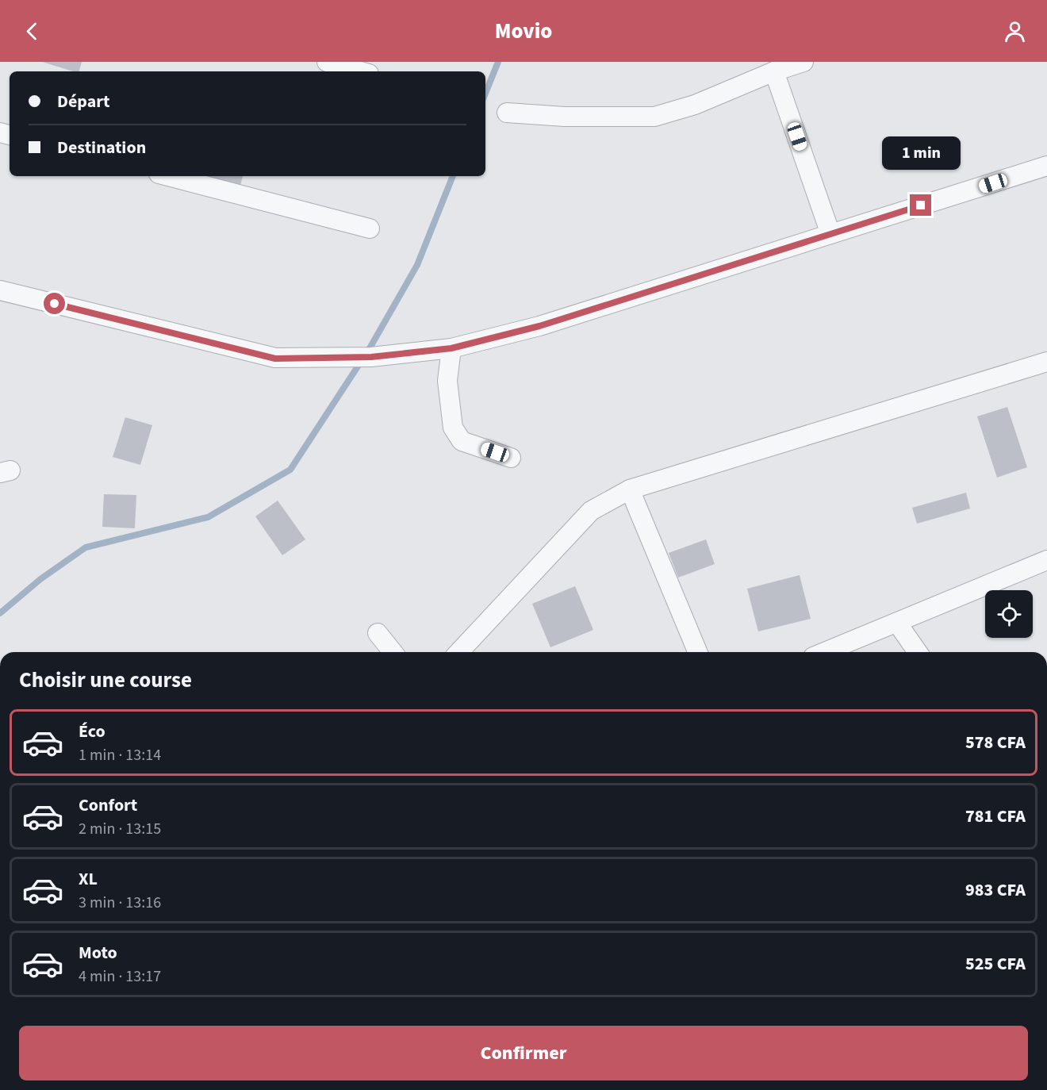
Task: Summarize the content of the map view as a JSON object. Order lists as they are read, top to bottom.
{
  "page": {
    "header": "Movio",
    "banner": ["Départ", "Destination"],
    "bubble": "1 min",
    "heading": "Choisir une course",
    "list": [
      {
        "name": "Éco",
        "note": "1 min · 13:14",
        "value": "578 CFA"
      },
      {
        "name": "Confort",
        "note": "2 min · 13:15",
        "value": "781 CFA"
      },
      {
        "name": "XL",
        "note": "3 min · 13:16",
        "value": "983 CFA"
      },
      {
        "name": "Moto",
        "note": "4 min · 13:17",
        "value": "525 CFA"
      }
    ],
    "buttons": "Confirmer"
  }
}
